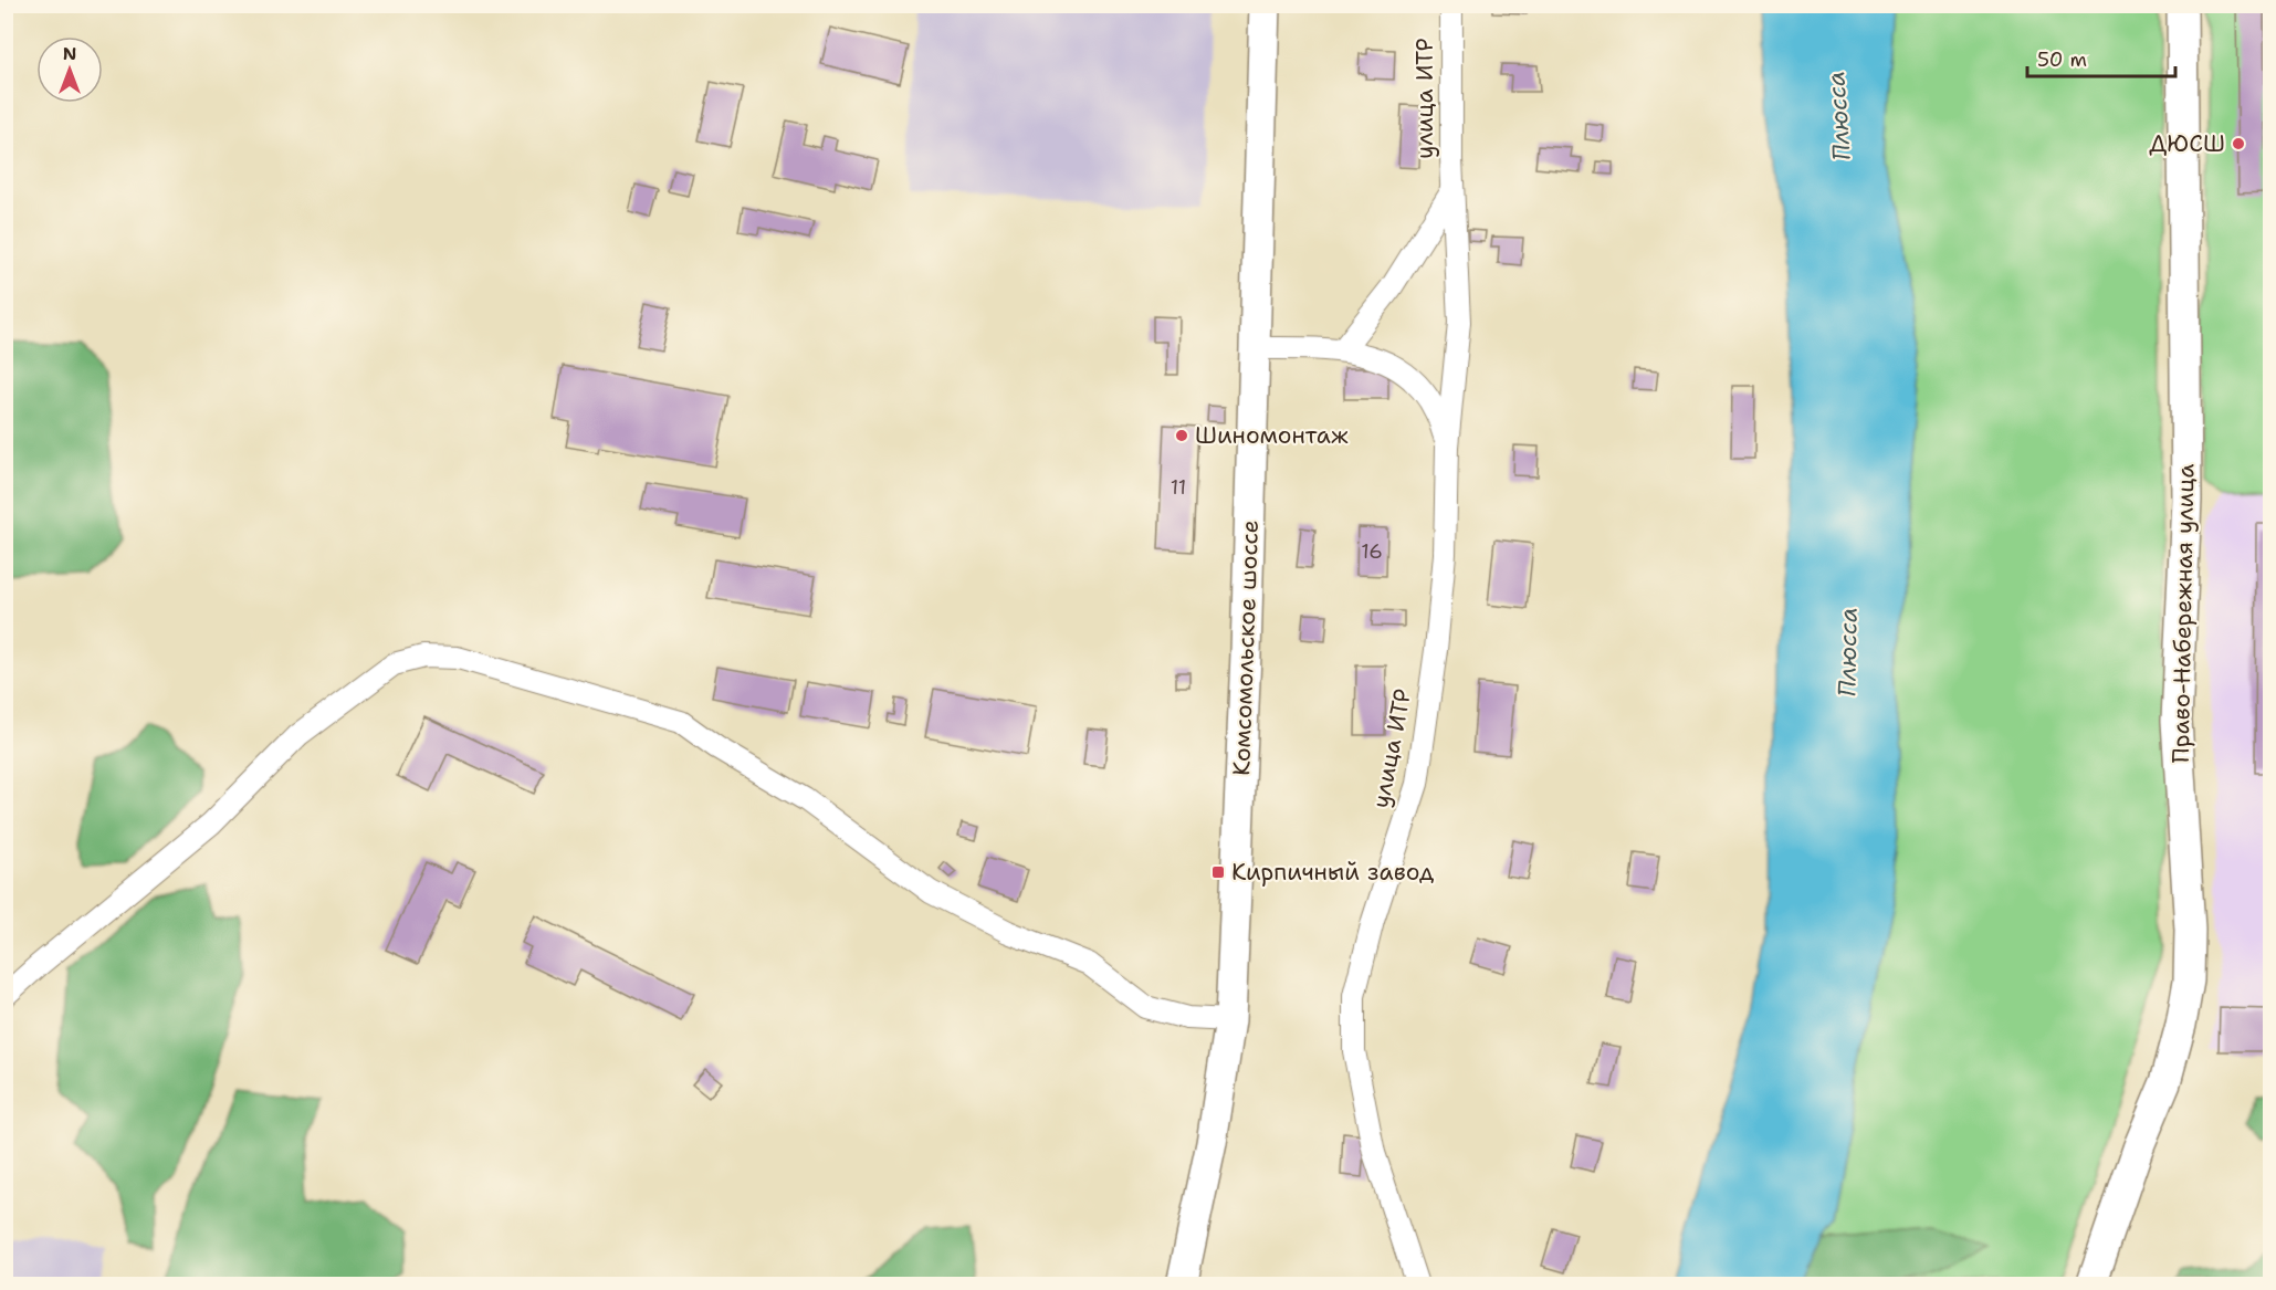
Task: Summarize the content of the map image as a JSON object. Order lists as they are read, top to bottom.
{
  "streets": {
    "street": ["улица ИТР", "Право-Набережная улица", "Комсомольское шоссе"]
  },
  "water": ["Плюсса"],
  "places": {
    "other": ["ДЮСШ", "Шиномонтаж"],
    "transit": ["Кирпичный завод"]
  },
  "house_numbers": ["11", "16"],
  "scale_bar": "50 m",
  "north": "top"
}
